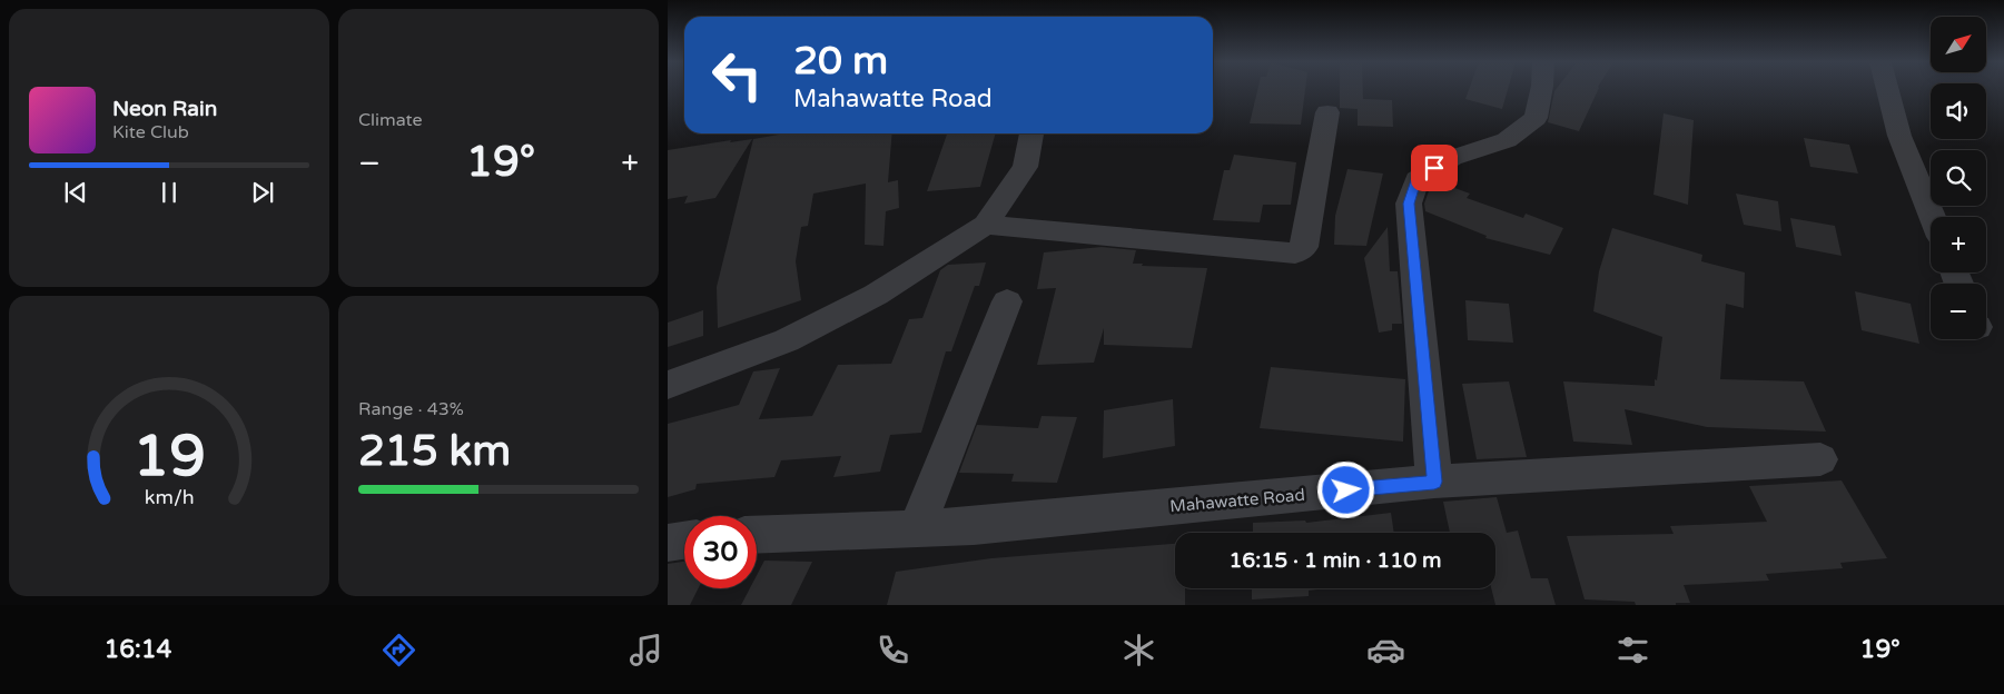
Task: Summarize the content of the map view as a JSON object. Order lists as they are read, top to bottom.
{
  "streets": {
    "street": ["Mahawatte Road"]
  },
  "north": "top right",
  "page": {
    "tile": [
      "Climate",
      ["Range · 43%", "215 km"]
    ],
    "map_buttons": ["+", "−"],
    "turn": ["20 m", "Mahawatte Road"],
    "song": ["Neon Rain", "Kite Club"],
    "heat": ["−", "19°", "+"],
    "limit": "30",
    "trip": "16:15 · 1 min · 110 m",
    "tabs": ["16:14", "19°"],
    "gauge": ["19", "km/h"]
  }
}
